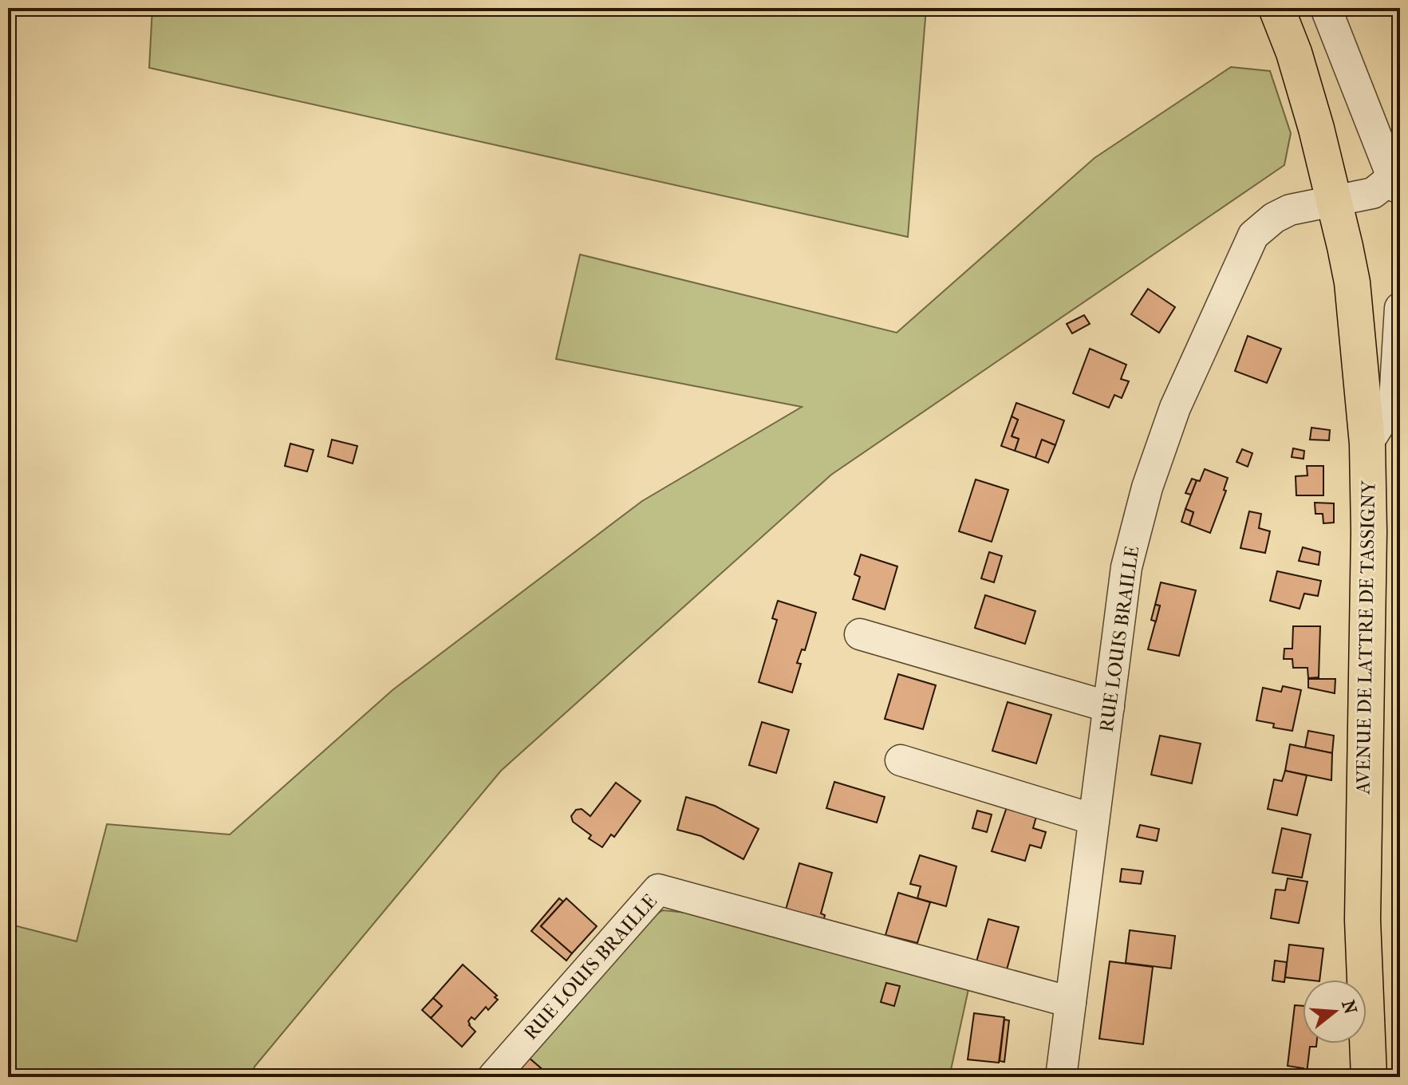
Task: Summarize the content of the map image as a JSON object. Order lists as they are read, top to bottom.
{
  "streets": {
    "main road": ["AVENUE DE LATTRE DE TASSIGNY"],
    "street": ["RUE LOUIS BRAILLE"]
  },
  "crossings": [
    ["AVENUE DE LATTRE DE TASSIGNY", "RUE LOUIS BRAILLE"]
  ],
  "north": "right"
}
